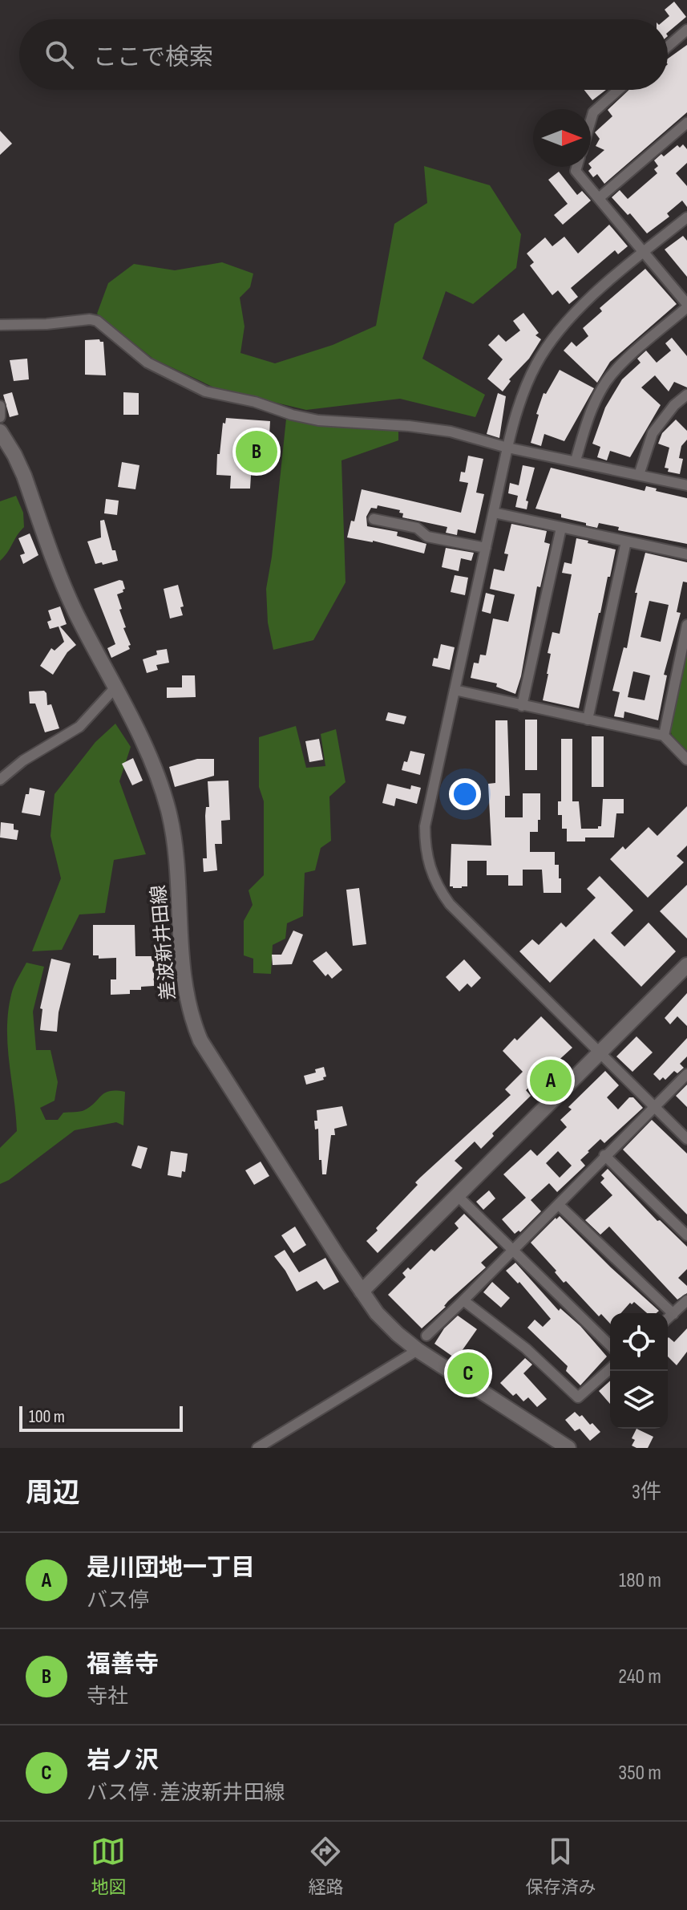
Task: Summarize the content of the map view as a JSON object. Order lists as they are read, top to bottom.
{
  "streets": {
    "main road": ["差波新井田線"]
  },
  "scale_bar": "100 m",
  "north": "right",
  "page": {
    "search": "ここで検索",
    "pins": ["B", "A", "C"],
    "scale": "100 m",
    "heading": ["周辺", "3件"],
    "list": [
      {
        "mark": "A",
        "name": "是川団地一丁目",
        "note": "バス停",
        "value": "180 m"
      },
      {
        "mark": "B",
        "name": "福善寺",
        "note": "寺社",
        "value": "240 m"
      },
      {
        "mark": "C",
        "name": "岩ノ沢",
        "note": "バス停 · 差波新井田線",
        "value": "350 m"
      }
    ],
    "nav": ["地図", "経路", "保存済み"]
  }
}
